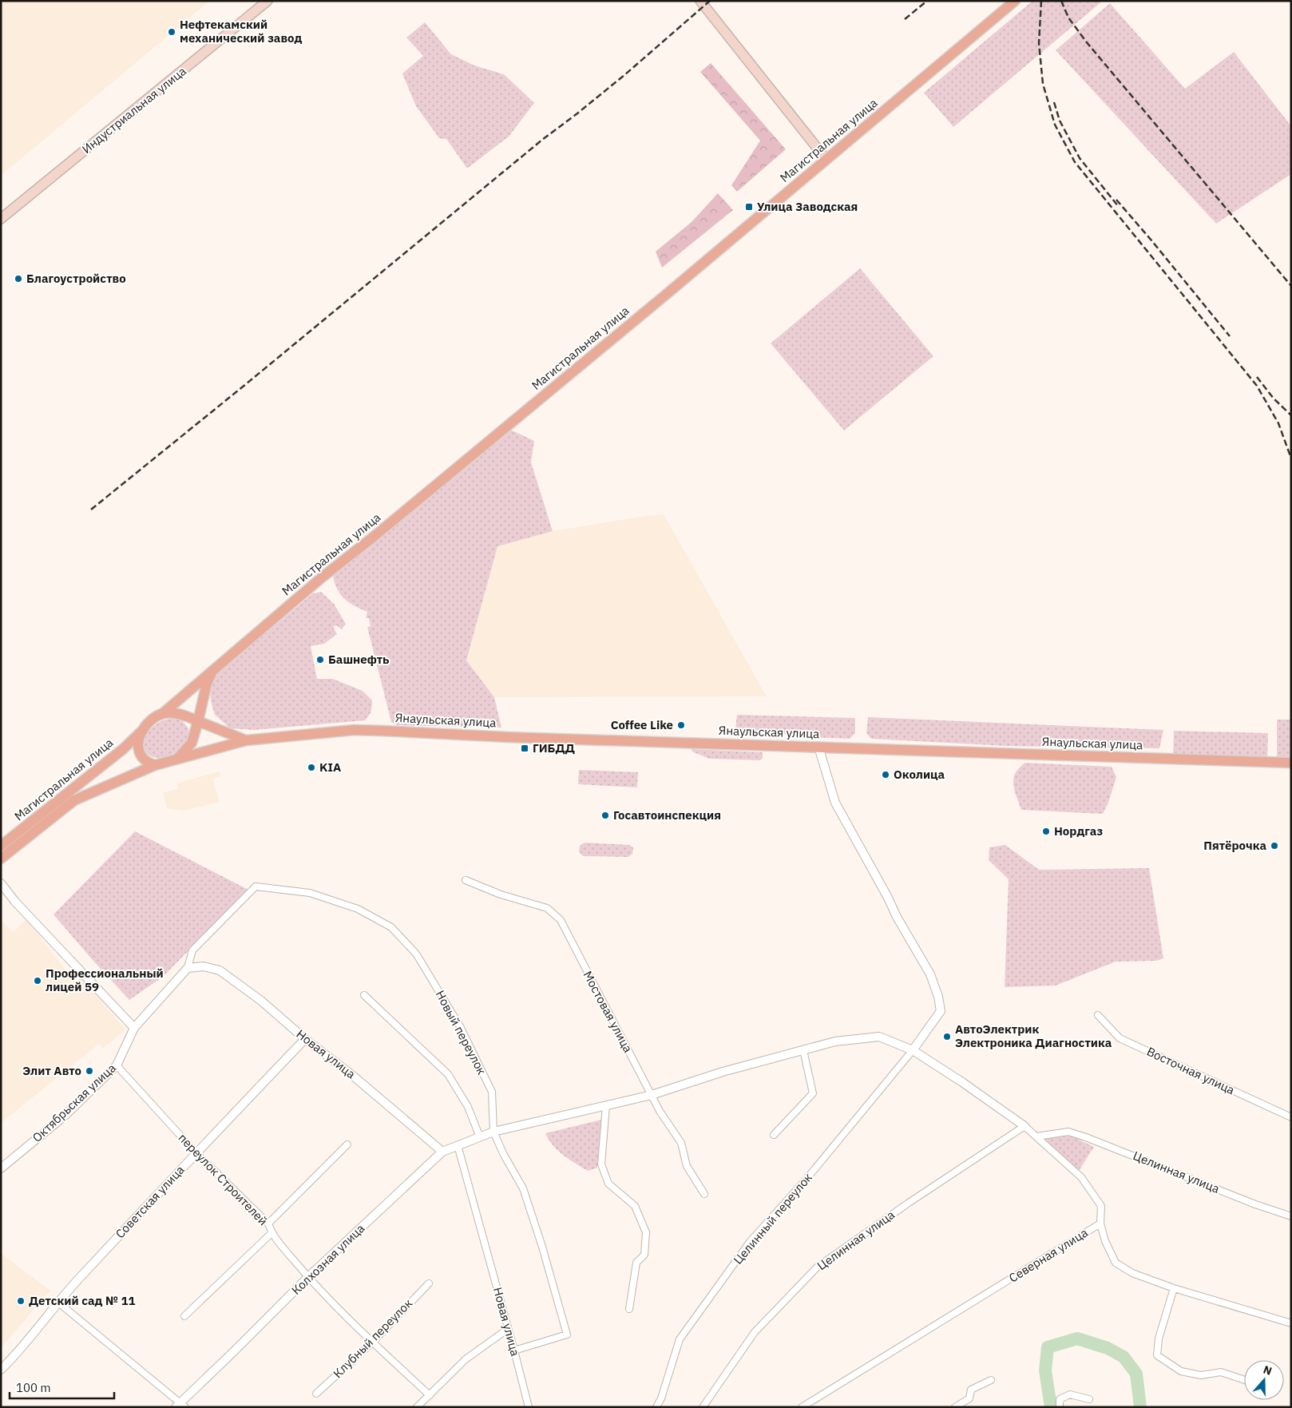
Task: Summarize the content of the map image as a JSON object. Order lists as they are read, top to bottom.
{
  "streets": {
    "main road": ["Индустриальная улица", "Магистральная улица", "Янаульская улица"],
    "street": [
      "Мостовая улица",
      "Новый переулок",
      "Новая улица",
      "Восточная улица",
      "Октябрьская улица",
      "Целинная улица",
      "переулок Строителей",
      "Советская улица",
      "Целинный переулок",
      "Северная улица",
      "Колхозная улица",
      "Клубный переулок"
    ]
  },
  "crossings": [
    ["Магистральная улица", "Янаульская улица"],
    ["Мостовая улица", "Колхозная улица"],
    ["Новый переулок", "Новая улица"],
    ["Новый переулок", "Октябрьская улица"],
    ["Новый переулок", "Колхозная улица"],
    ["Новая улица", "Октябрьская улица"],
    ["Новая улица", "Советская улица"],
    ["Новая улица", "Колхозная улица"],
    ["Октябрьская улица", "переулок Строителей"],
    ["Целинная улица", "Колхозная улица"],
    ["переулок Строителей", "Советская улица"],
    ["переулок Строителей", "Колхозная улица"],
    ["переулок Строителей", "Клубный переулок"],
    ["Целинный переулок", "Колхозная улица"]
  ],
  "places": {
    "other": [
      "Нефтекамский механический завод",
      "Благоустройство",
      "Башнефть",
      "Coffee Like",
      "KIA",
      "Околица",
      "Госавтоинспекция",
      "Нордгаз",
      "Пятёрочка",
      "Профессиональный лицей 59",
      "АвтоЭлектрик Электроника Диагностика",
      "Элит Авто",
      "Детский сад № 11"
    ],
    "transit": ["Улица Заводская", "ГИБДД"]
  },
  "scale_bar": "100 m",
  "north": "top"
}
